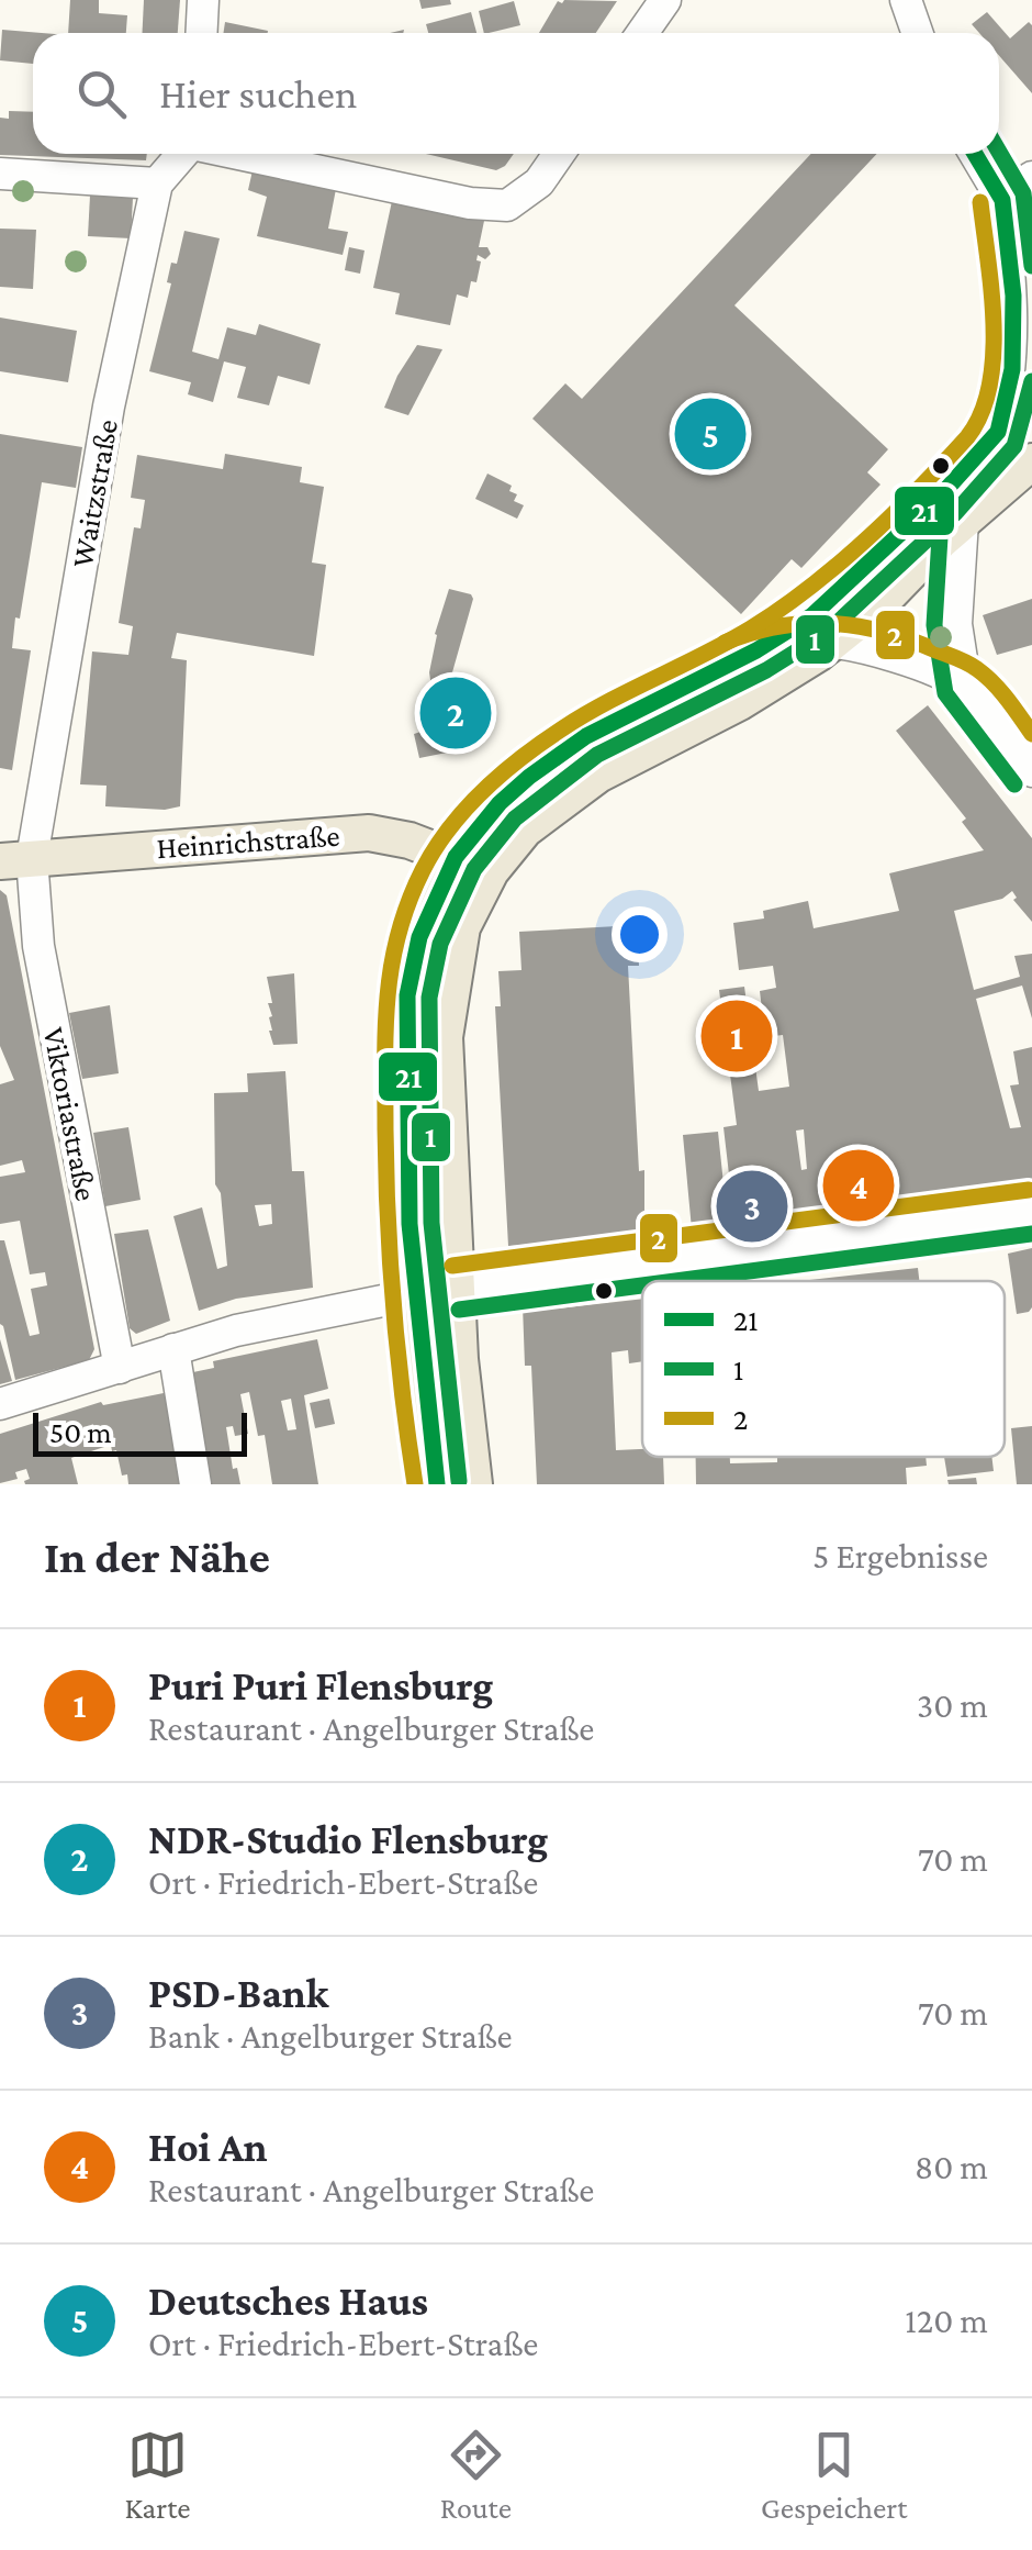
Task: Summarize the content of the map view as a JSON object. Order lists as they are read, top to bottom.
{
  "streets": {
    "main road": ["Heinrichstraße"],
    "street": ["Waitzstraße", "Viktoriastraße"]
  },
  "crossings": [
    ["Waitzstraße", "Heinrichstraße"],
    ["Waitzstraße", "Viktoriastraße"],
    ["Heinrichstraße", "Viktoriastraße"]
  ],
  "lines": ["transit line 1", "transit line 21", "transit line 2"],
  "legend": ["21", "1", "2"],
  "scale_bar": "50 m",
  "page": {
    "search": "Hier suchen",
    "pins": [
      "5",
      "2",
      "1",
      "4",
      "3"
    ],
    "scale": "50 m",
    "heading": ["In der Nähe", "5 Ergebnisse"],
    "list": [
      {
        "mark": "1",
        "name": "Puri Puri Flensburg",
        "note": "Restaurant · Angelburger Straße",
        "value": "30 m"
      },
      {
        "mark": "2",
        "name": "NDR-Studio Flensburg",
        "note": "Ort · Friedrich-Ebert-Straße",
        "value": "70 m"
      },
      {
        "mark": "3",
        "name": "PSD-Bank",
        "note": "Bank · Angelburger Straße",
        "value": "70 m"
      },
      {
        "mark": "4",
        "name": "Hoi An",
        "note": "Restaurant · Angelburger Straße",
        "value": "80 m"
      },
      {
        "mark": "5",
        "name": "Deutsches Haus",
        "note": "Ort · Friedrich-Ebert-Straße",
        "value": "120 m"
      }
    ],
    "nav": ["Karte", "Route", "Gespeichert"]
  }
}
